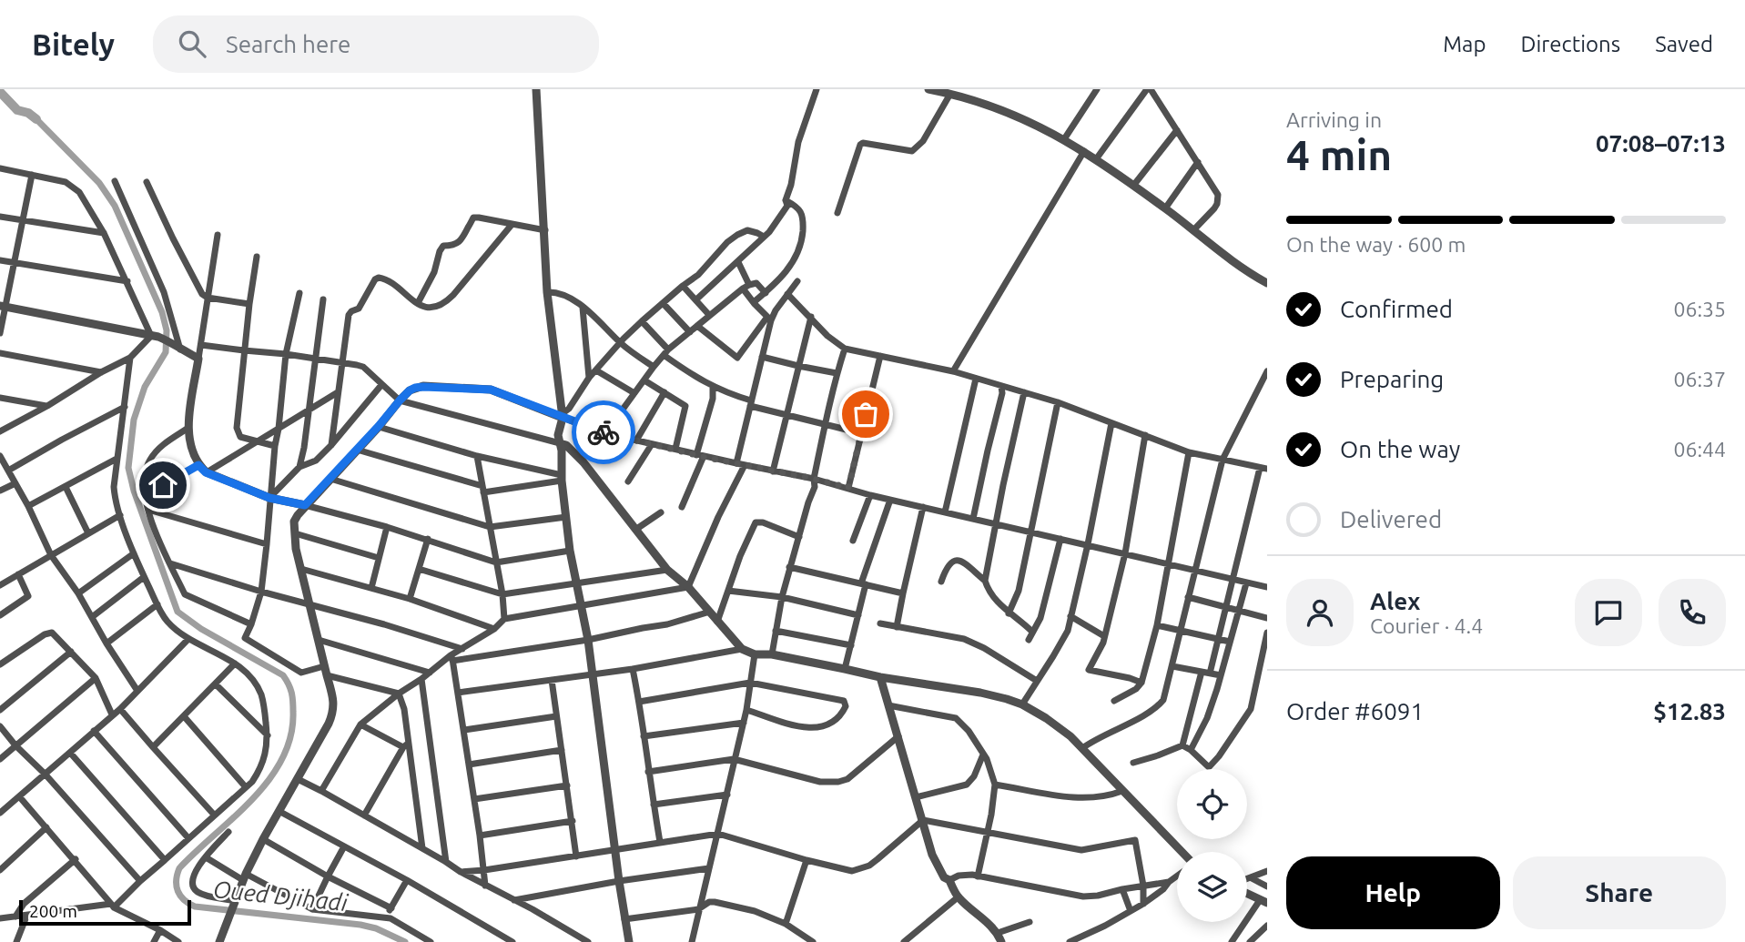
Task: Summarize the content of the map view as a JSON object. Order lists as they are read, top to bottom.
{
  "water": ["Oued Djihadi"],
  "scale_bar": "200 m",
  "page": {
    "header": "Bitely",
    "search": "Search here",
    "nav": ["Map", "Directions", "Saved"],
    "heading": ["4 min", "Arriving in", "07:08–07:13"],
    "panel": [
      "Alex",
      "Courier · 4.4",
      "Order #6091",
      "$12.83"
    ],
    "bar": "On the way · 600 m",
    "list": [
      ["Confirmed", "06:35"],
      ["Preparing", "06:37"],
      ["On the way", "06:44"],
      "Delivered"
    ],
    "buttons": ["Help", "Share"],
    "scale": "200 m"
  }
}
